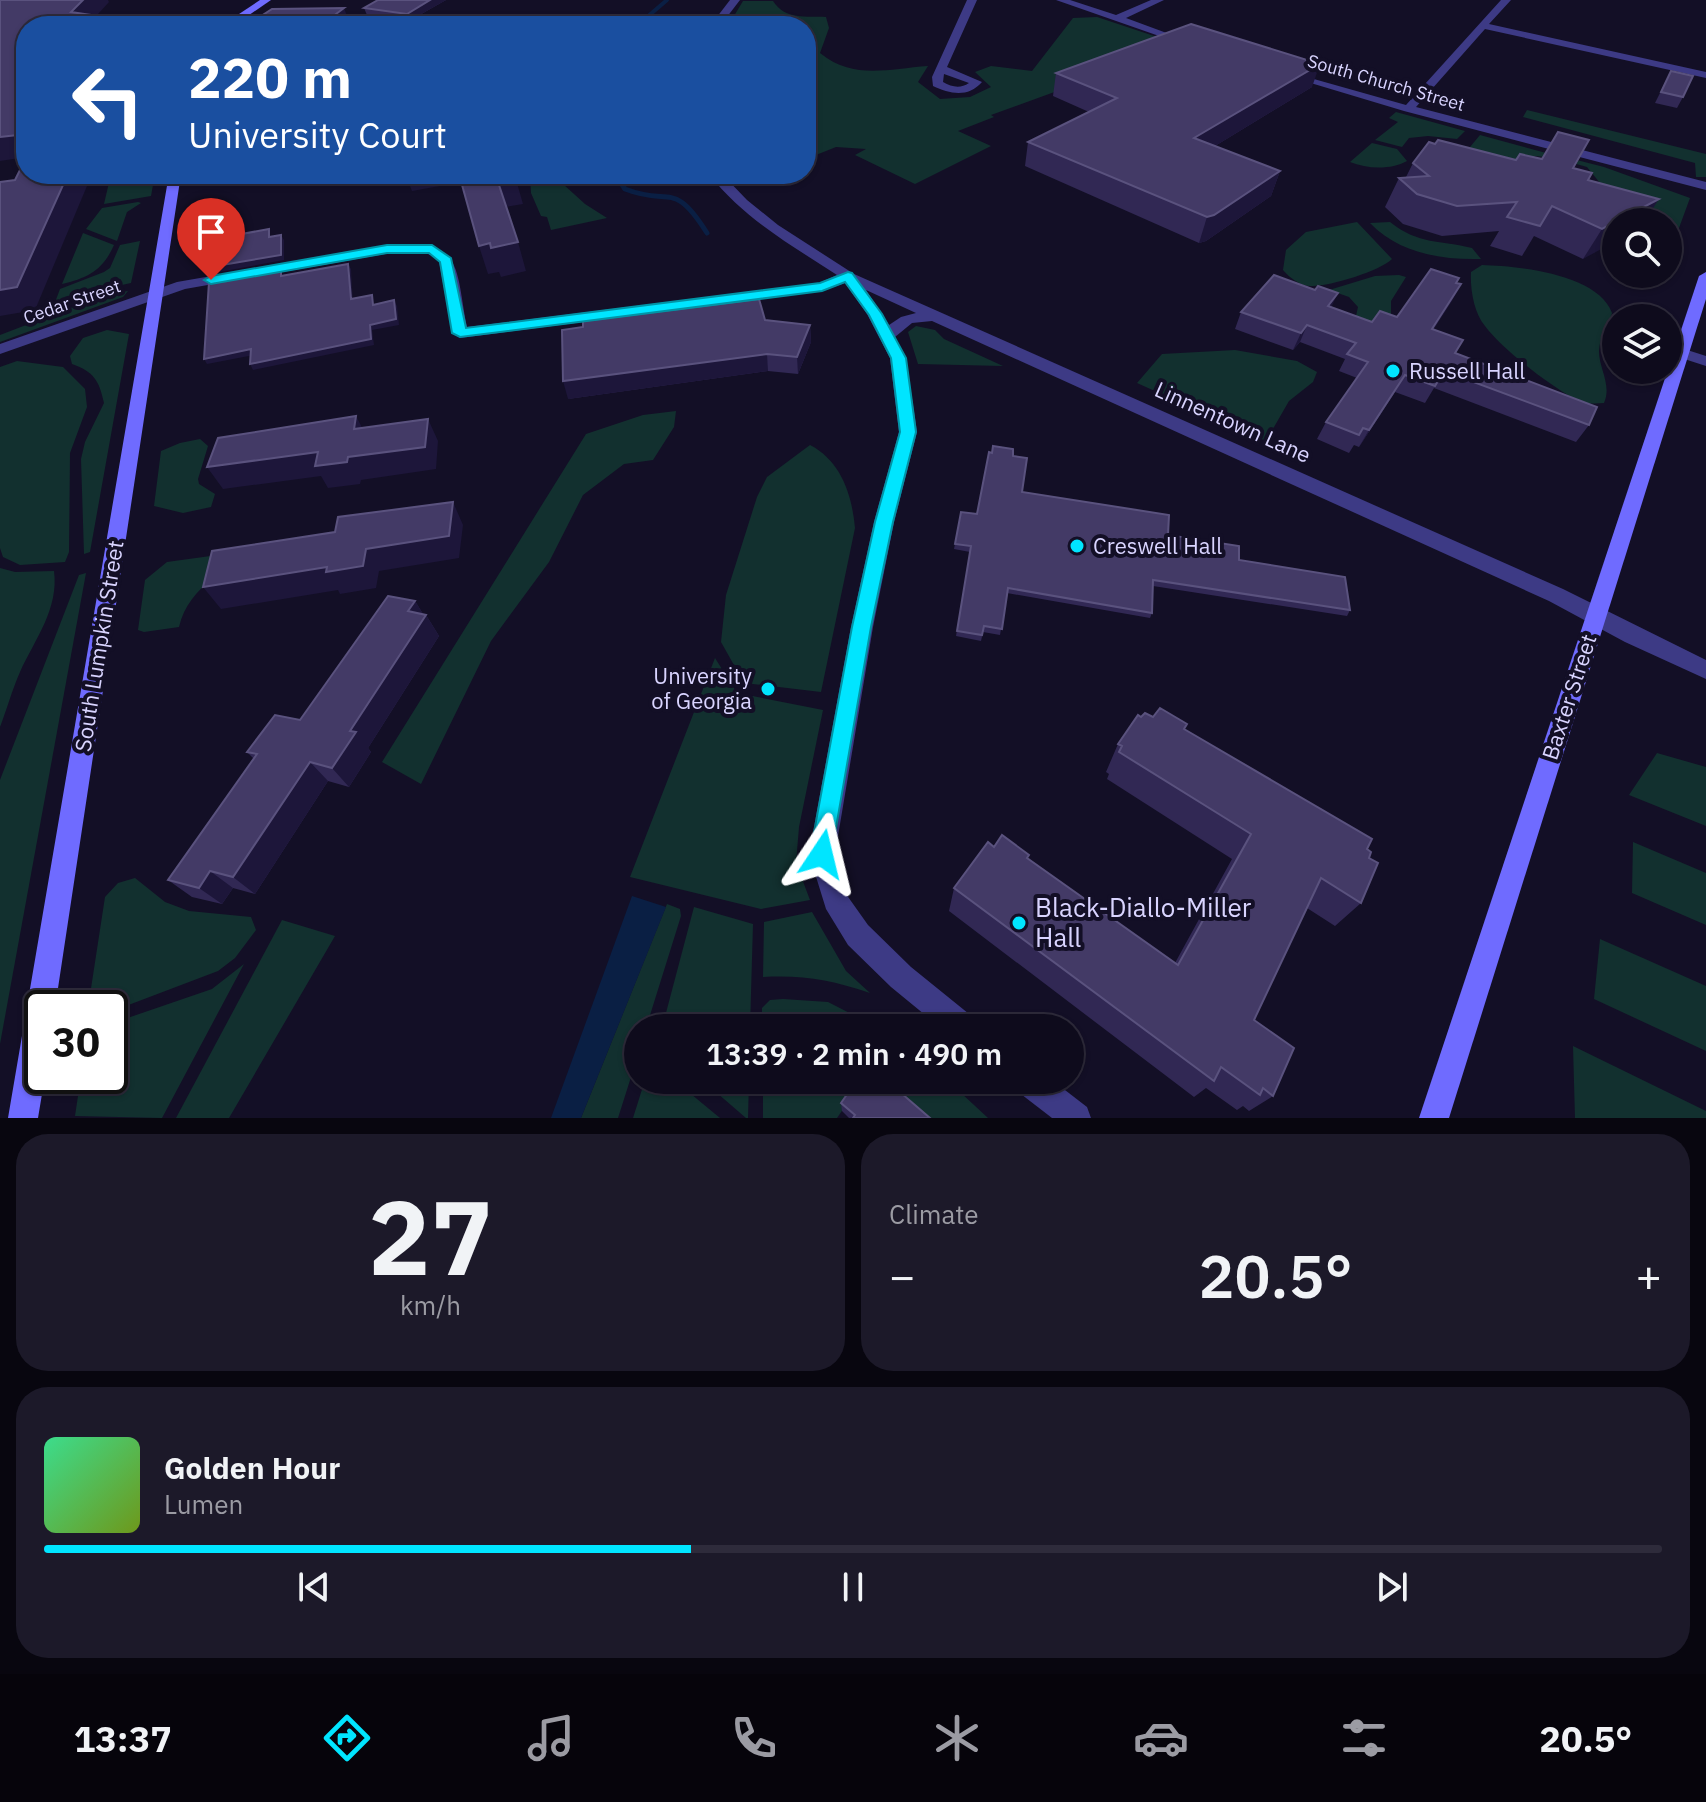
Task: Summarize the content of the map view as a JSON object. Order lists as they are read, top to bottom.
{
  "streets": {
    "main road": ["South Lumpkin Street", "Baxter Street"],
    "street": ["South Church Street", "Cedar Street", "Linnentown Lane"]
  },
  "crossings": [
    ["Cedar Street", "Linnentown Lane"],
    ["Cedar Street", "South Lumpkin Street"],
    ["Linnentown Lane", "Baxter Street"]
  ],
  "places": [
    "Russell Hall",
    "Creswell Hall",
    "University of Georgia",
    "Black-Diallo-Miller Hall"
  ],
  "page": {
    "turn": ["220 m", "University Court"],
    "limit": "30",
    "trip": "13:39 · 2 min · 490 m",
    "tile": [
      ["27", "km/h"],
      "Climate"
    ],
    "heat": ["−", "20.5°", "+"],
    "song": ["Golden Hour", "Lumen"],
    "tabs": ["13:37", "20.5°"]
  }
}
